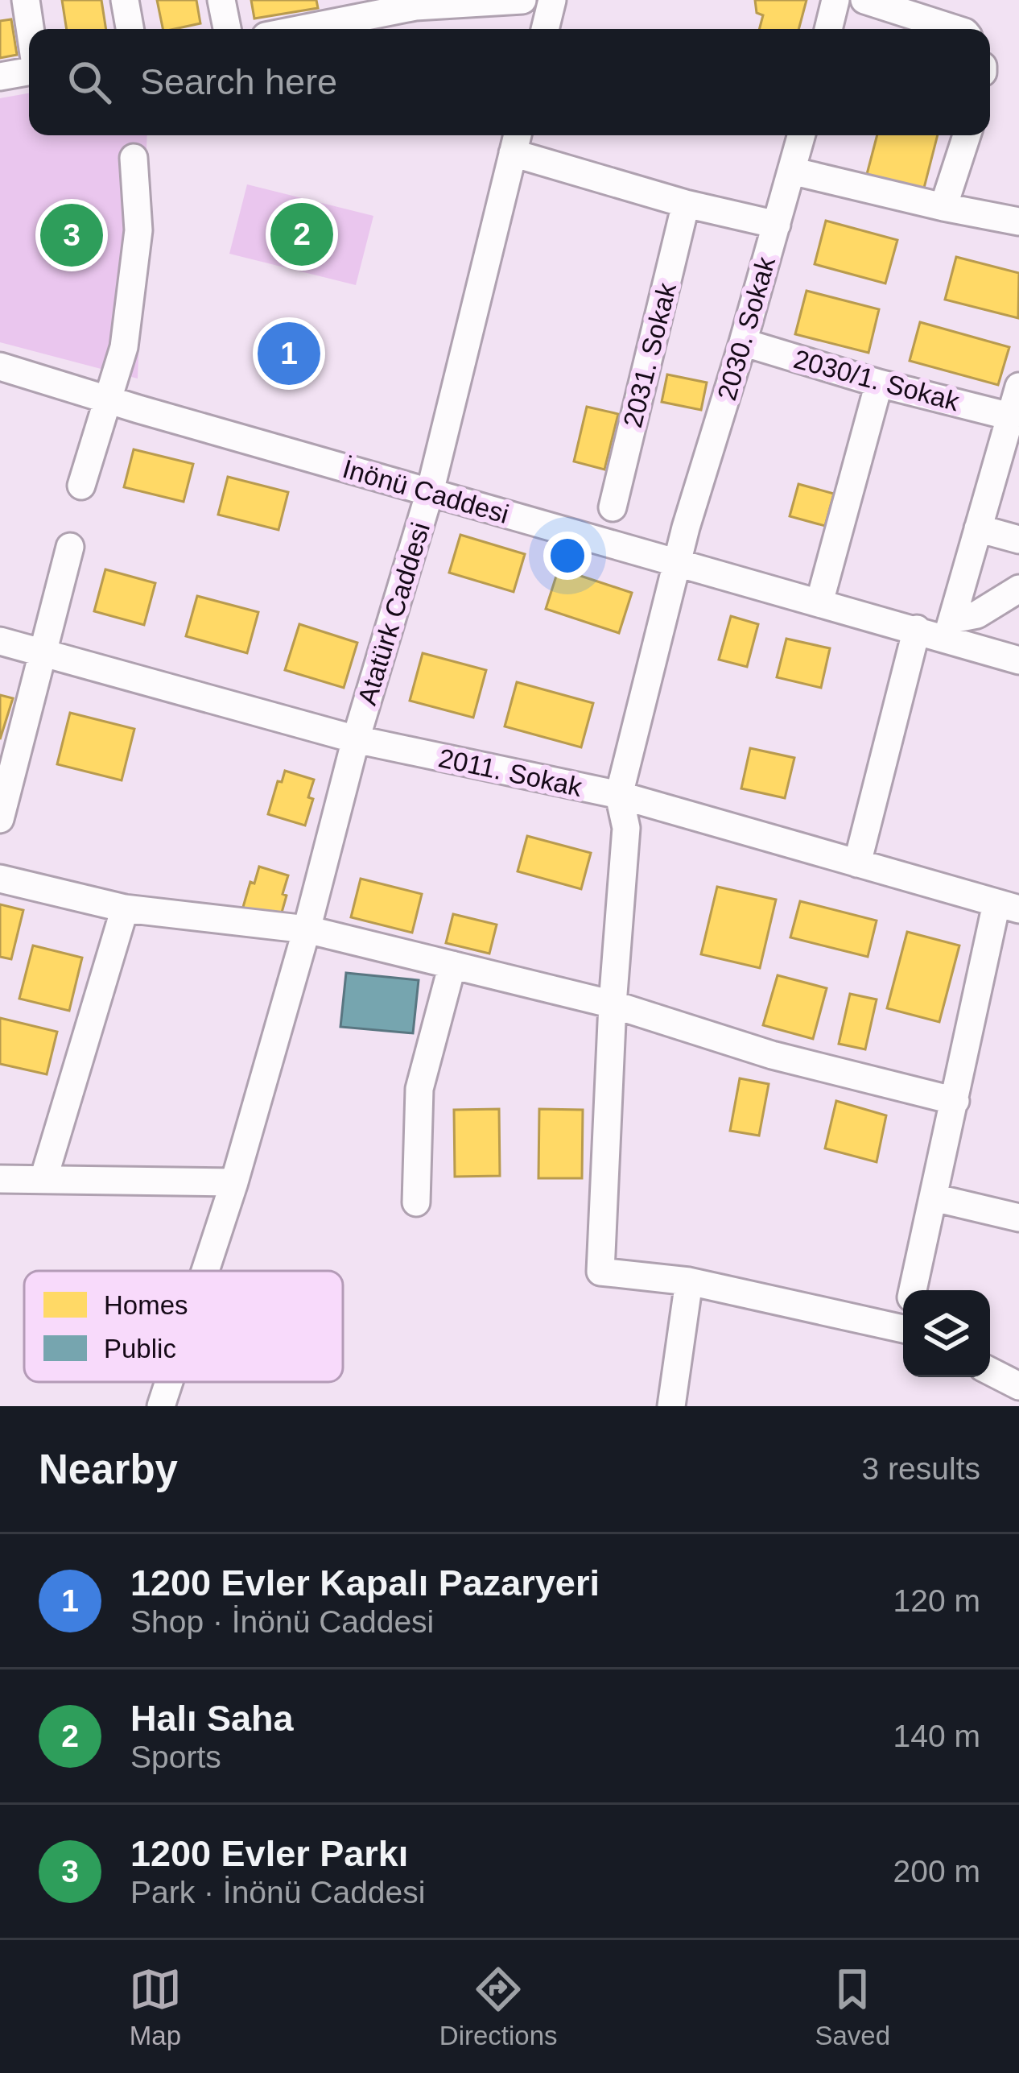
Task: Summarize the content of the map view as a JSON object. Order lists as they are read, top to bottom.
{
  "streets": {
    "street": [
      "2030. Sokak",
      "2031. Sokak",
      "2030/1. Sokak",
      "İnönü Caddesi",
      "Atatürk Caddesi",
      "2011. Sokak"
    ]
  },
  "crossings": [
    ["2030. Sokak", "2030/1. Sokak"],
    ["2030. Sokak", "İnönü Caddesi"],
    ["2030. Sokak", "2011. Sokak"],
    ["İnönü Caddesi", "Atatürk Caddesi"],
    ["Atatürk Caddesi", "2011. Sokak"]
  ],
  "legend": ["Homes", "Public"],
  "page": {
    "search": "Search here",
    "pins": ["2", "3", "1"],
    "heading": ["Nearby", "3 results"],
    "list": [
      {
        "mark": "1",
        "name": "1200 Evler Kapalı Pazaryeri",
        "note": "Shop · İnönü Caddesi",
        "value": "120 m"
      },
      {
        "mark": "2",
        "name": "Halı Saha",
        "note": "Sports",
        "value": "140 m"
      },
      {
        "mark": "3",
        "name": "1200 Evler Parkı",
        "note": "Park · İnönü Caddesi",
        "value": "200 m"
      }
    ],
    "nav": ["Map", "Directions", "Saved"]
  }
}
